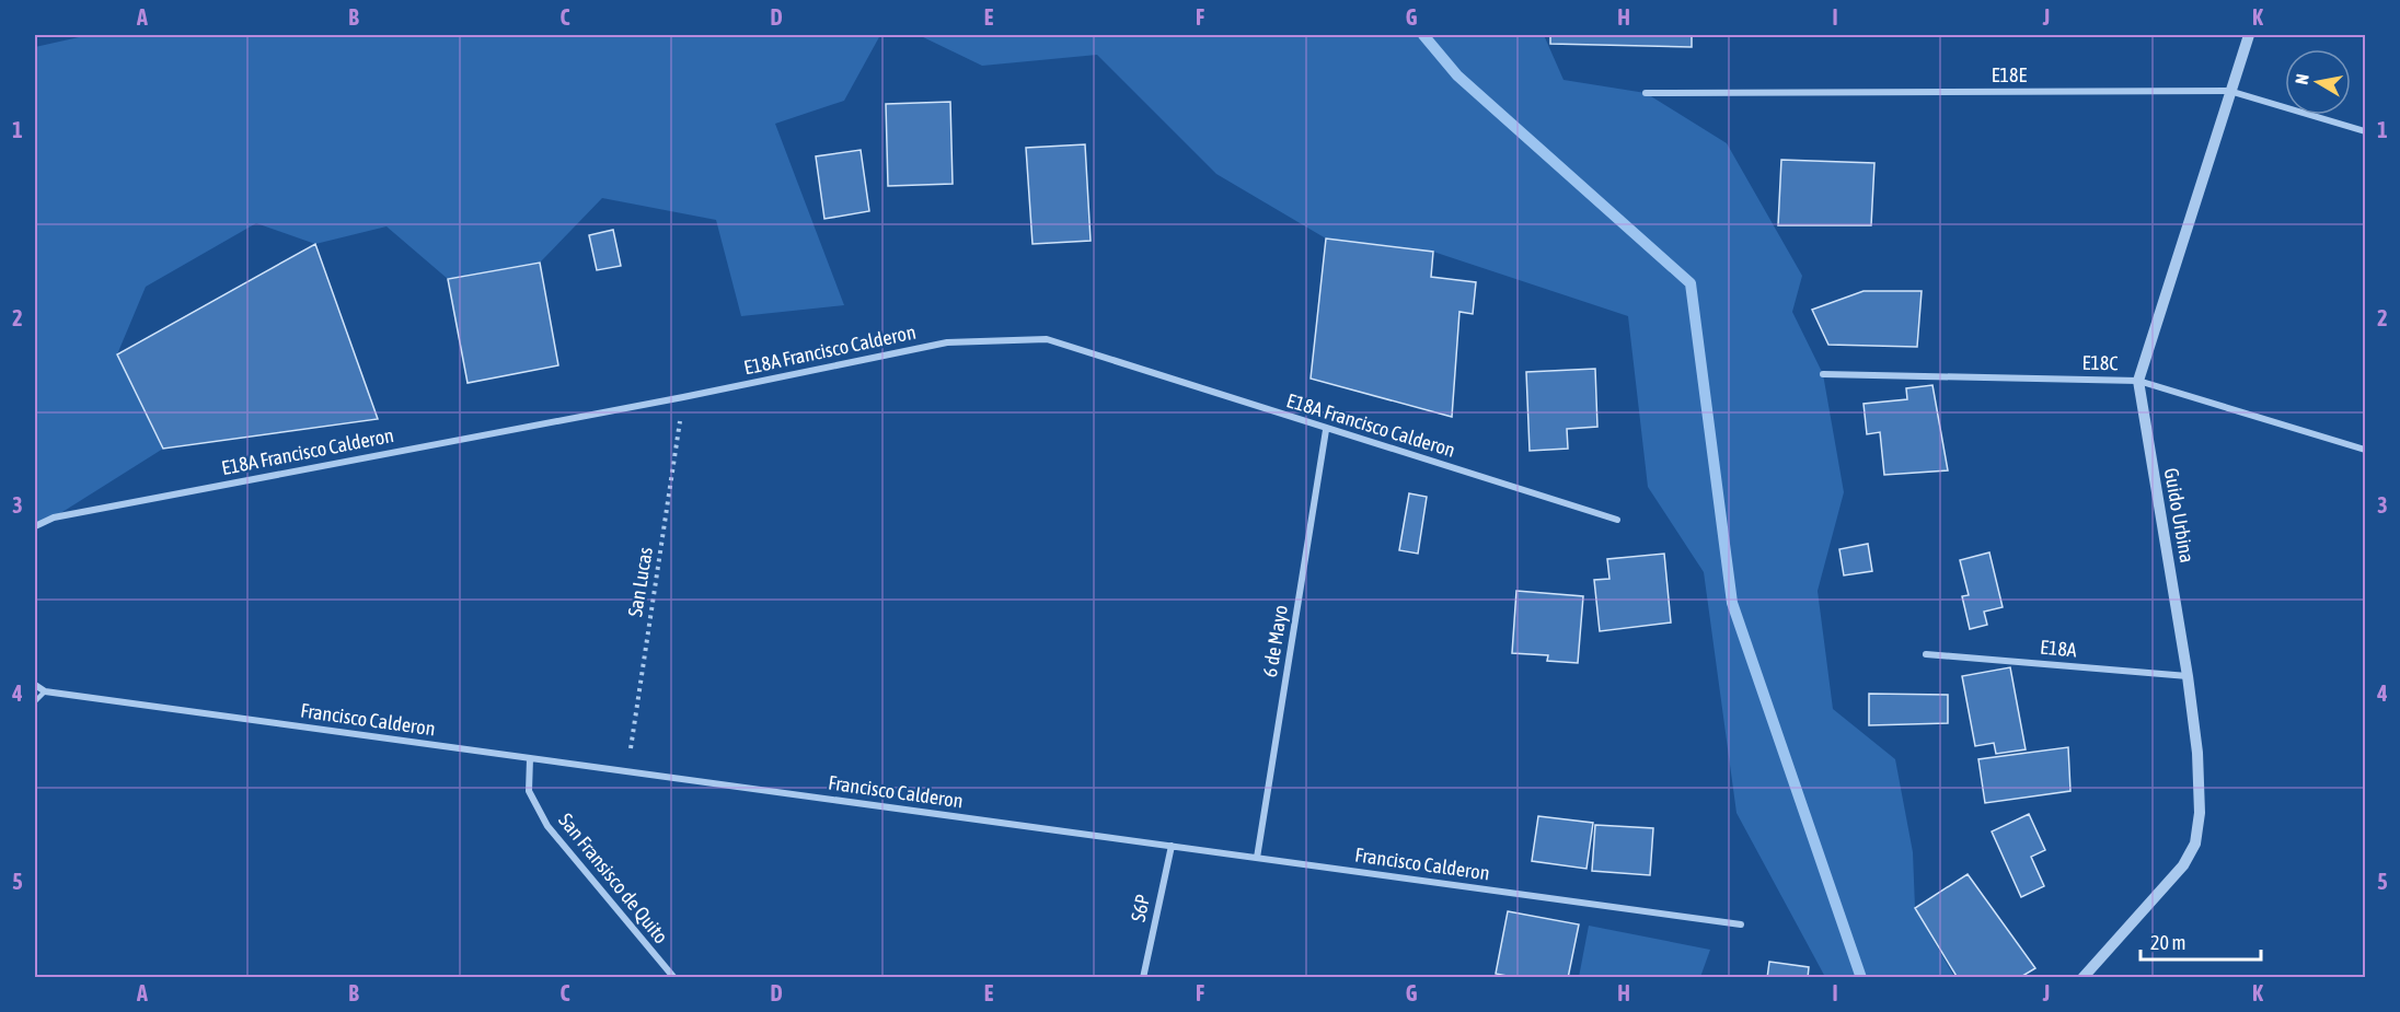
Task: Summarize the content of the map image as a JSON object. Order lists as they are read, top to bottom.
{
  "streets": {
    "street": [
      "E18E",
      "E18A Francisco Calderon",
      "E18C",
      "Guido Urbina",
      "6 de Mayo",
      "E18A",
      "Francisco Calderon",
      "San Fransisco de Quito",
      "S6P"
    ],
    "path": ["San Lucas"]
  },
  "crossings": [
    ["E18E", "Guido Urbina"],
    ["E18A Francisco Calderon", "San Lucas"],
    ["E18A Francisco Calderon", "6 de Mayo"],
    ["E18C", "Guido Urbina"],
    ["Guido Urbina", "E18A"],
    ["San Lucas", "Francisco Calderon"],
    ["6 de Mayo", "Francisco Calderon"],
    ["Francisco Calderon", "San Fransisco de Quito"],
    ["Francisco Calderon", "S6P"]
  ],
  "scale_bar": "20 m",
  "north": "left",
  "grid": {
    "columns": [
      "A",
      "B",
      "C",
      "D",
      "E",
      "F",
      "G",
      "H",
      "I",
      "J",
      "K"
    ],
    "rows": [
      "1",
      "2",
      "3",
      "4",
      "5"
    ]
  }
}
